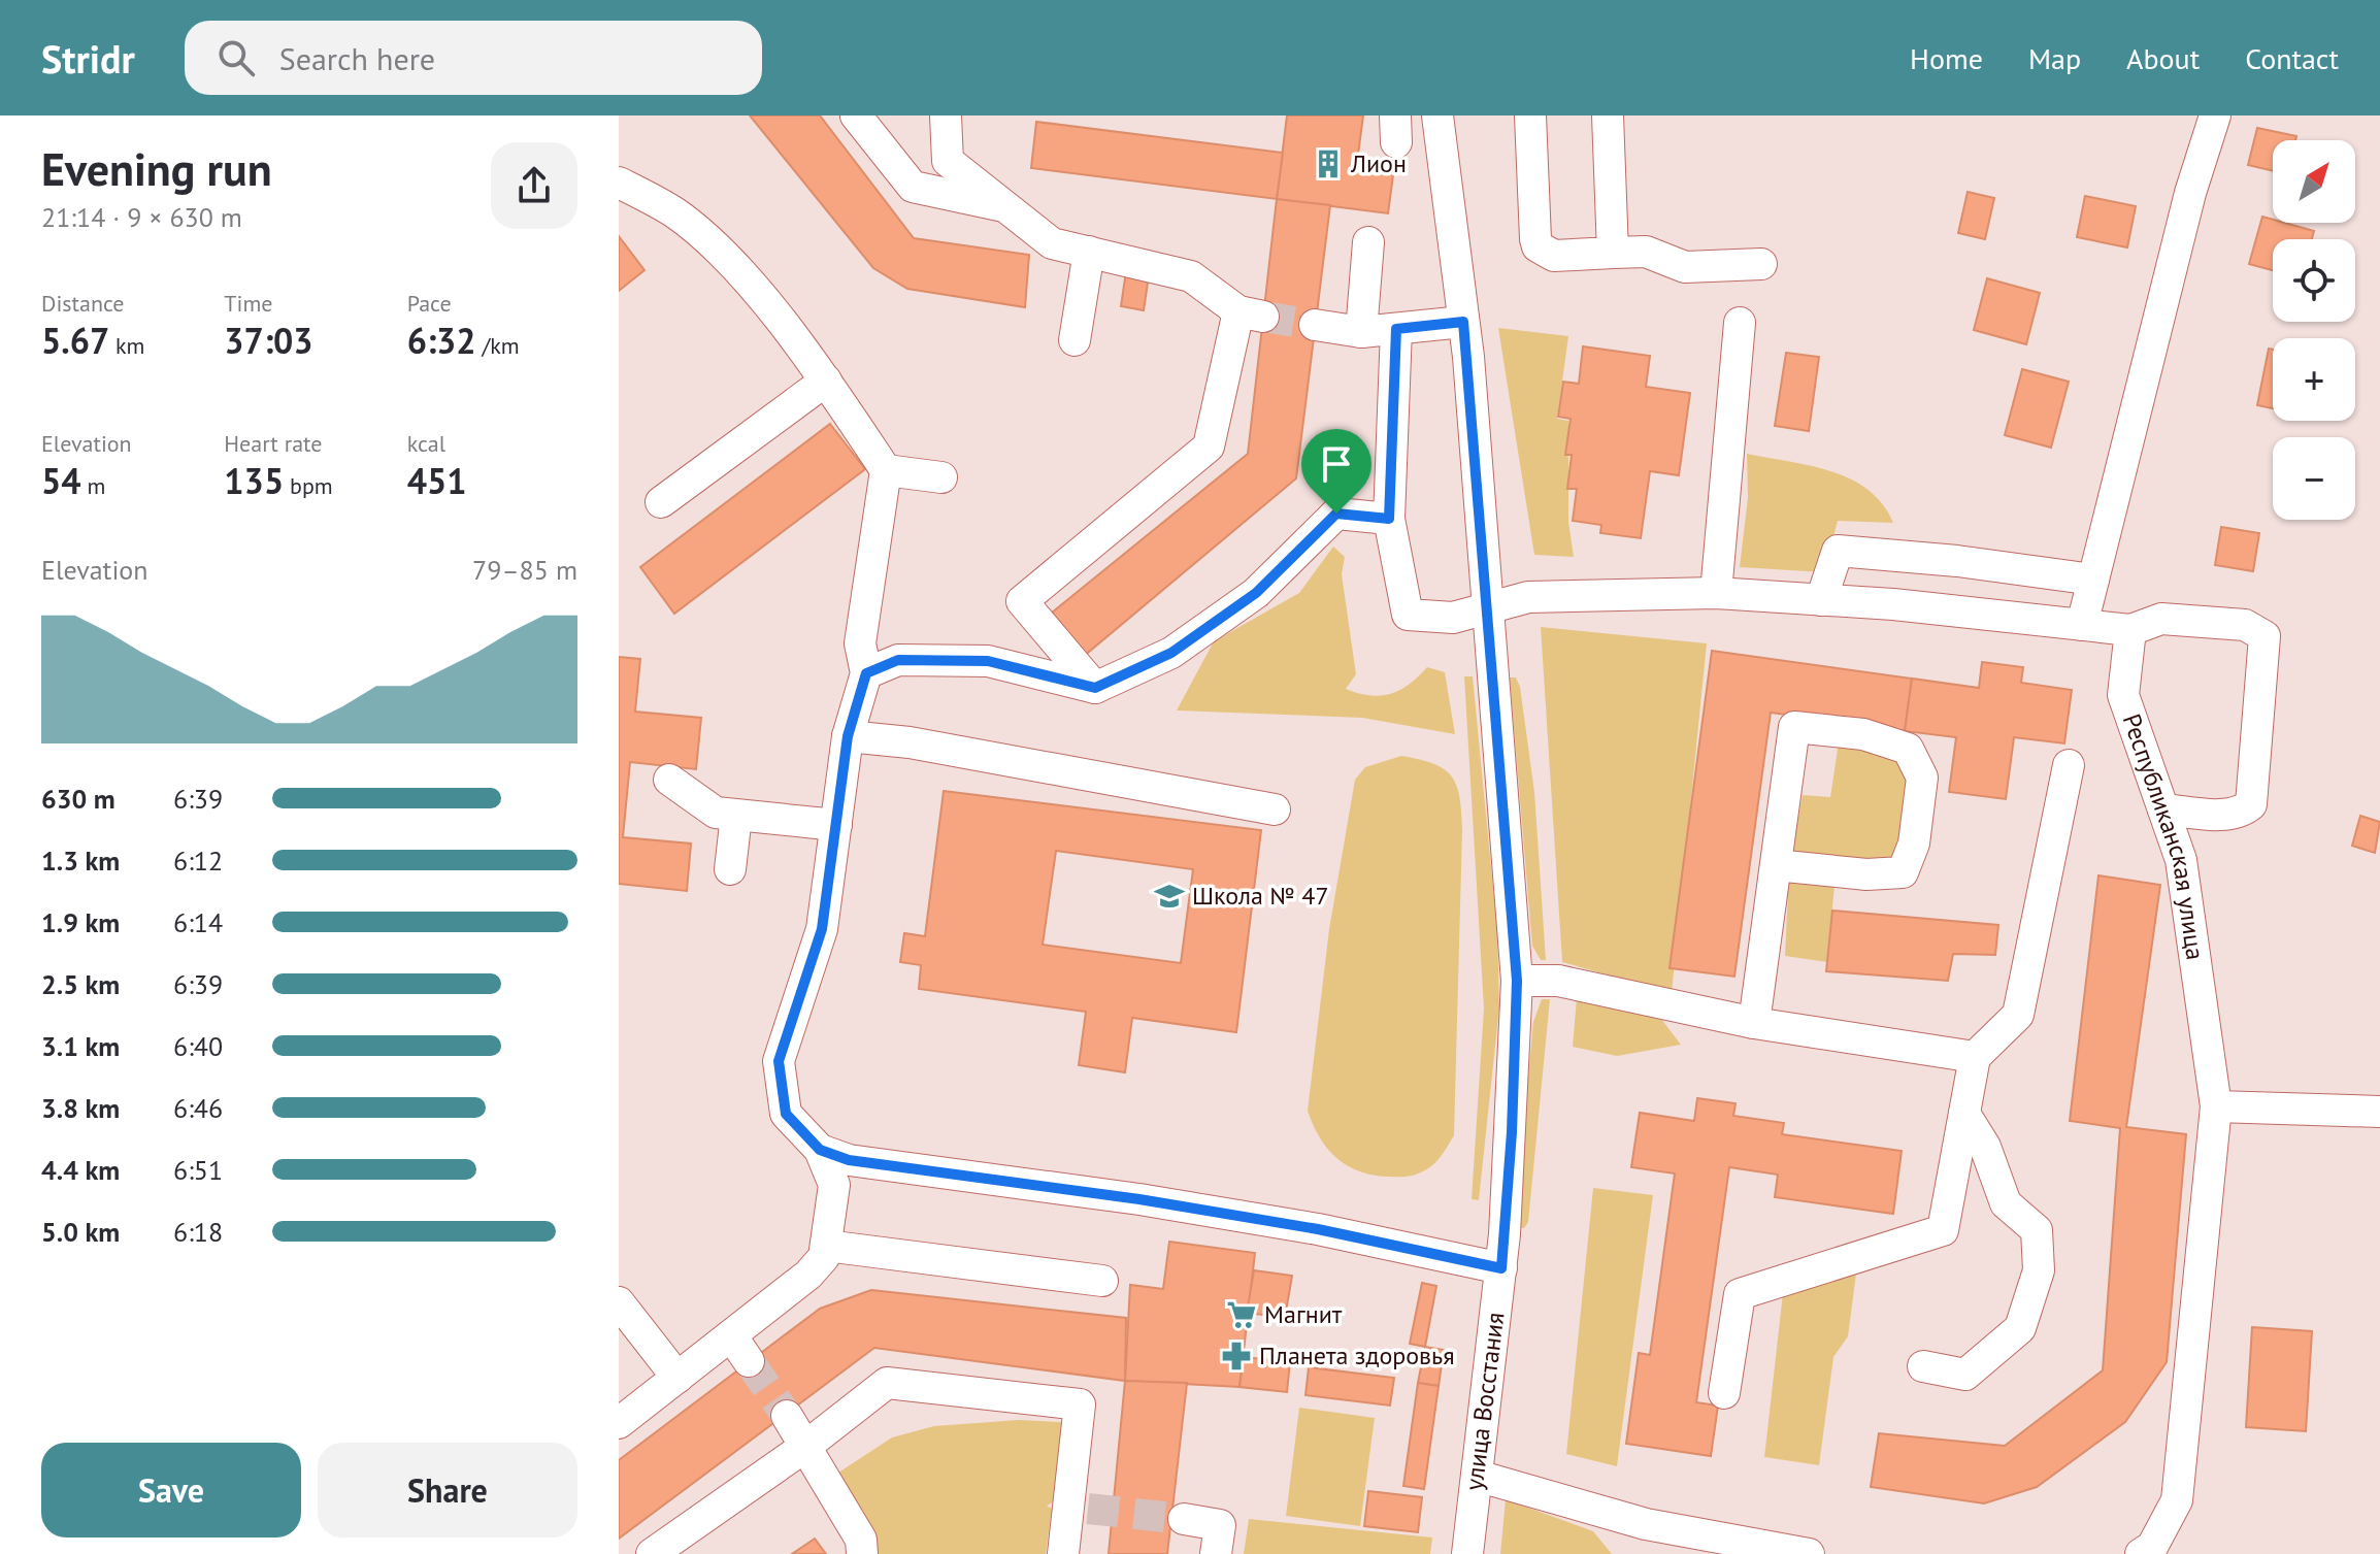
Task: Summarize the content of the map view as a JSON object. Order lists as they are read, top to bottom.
{
  "streets": {
    "street": ["Республиканская улица", "улица Восстания"]
  },
  "places": {
    "building": ["Лион"],
    "school or university": ["Школа № 47"],
    "supermarket": ["Магнит"],
    "pharmacy": ["Планета здоровья"]
  },
  "north": "top right",
  "page": {
    "header": "Stridr",
    "search": "Search here",
    "nav": [
      "Home",
      "Map",
      "About",
      "Contact"
    ],
    "heading": ["Evening run", "21:14 · 9 × 630 m"],
    "map_buttons": ["+", "−"],
    "stats": [
      ["Distance", "5.67 km"],
      ["Time", "37:03"],
      ["Pace", "6:32 /km"],
      ["Elevation", "54 m"],
      ["Heart rate", "135 bpm"],
      ["kcal", "451"]
    ],
    "chart": ["Elevation", "79–85 m"],
    "list": [
      {
        "name": "630 m",
        "note": "6:39"
      },
      {
        "name": "1.3 km",
        "note": "6:12"
      },
      {
        "name": "1.9 km",
        "note": "6:14"
      },
      {
        "name": "2.5 km",
        "note": "6:39"
      },
      {
        "name": "3.1 km",
        "note": "6:40"
      },
      {
        "name": "3.8 km",
        "note": "6:46"
      },
      {
        "name": "4.4 km",
        "note": "6:51"
      },
      {
        "name": "5.0 km",
        "note": "6:18"
      }
    ],
    "buttons": ["Save", "Share"]
  }
}
